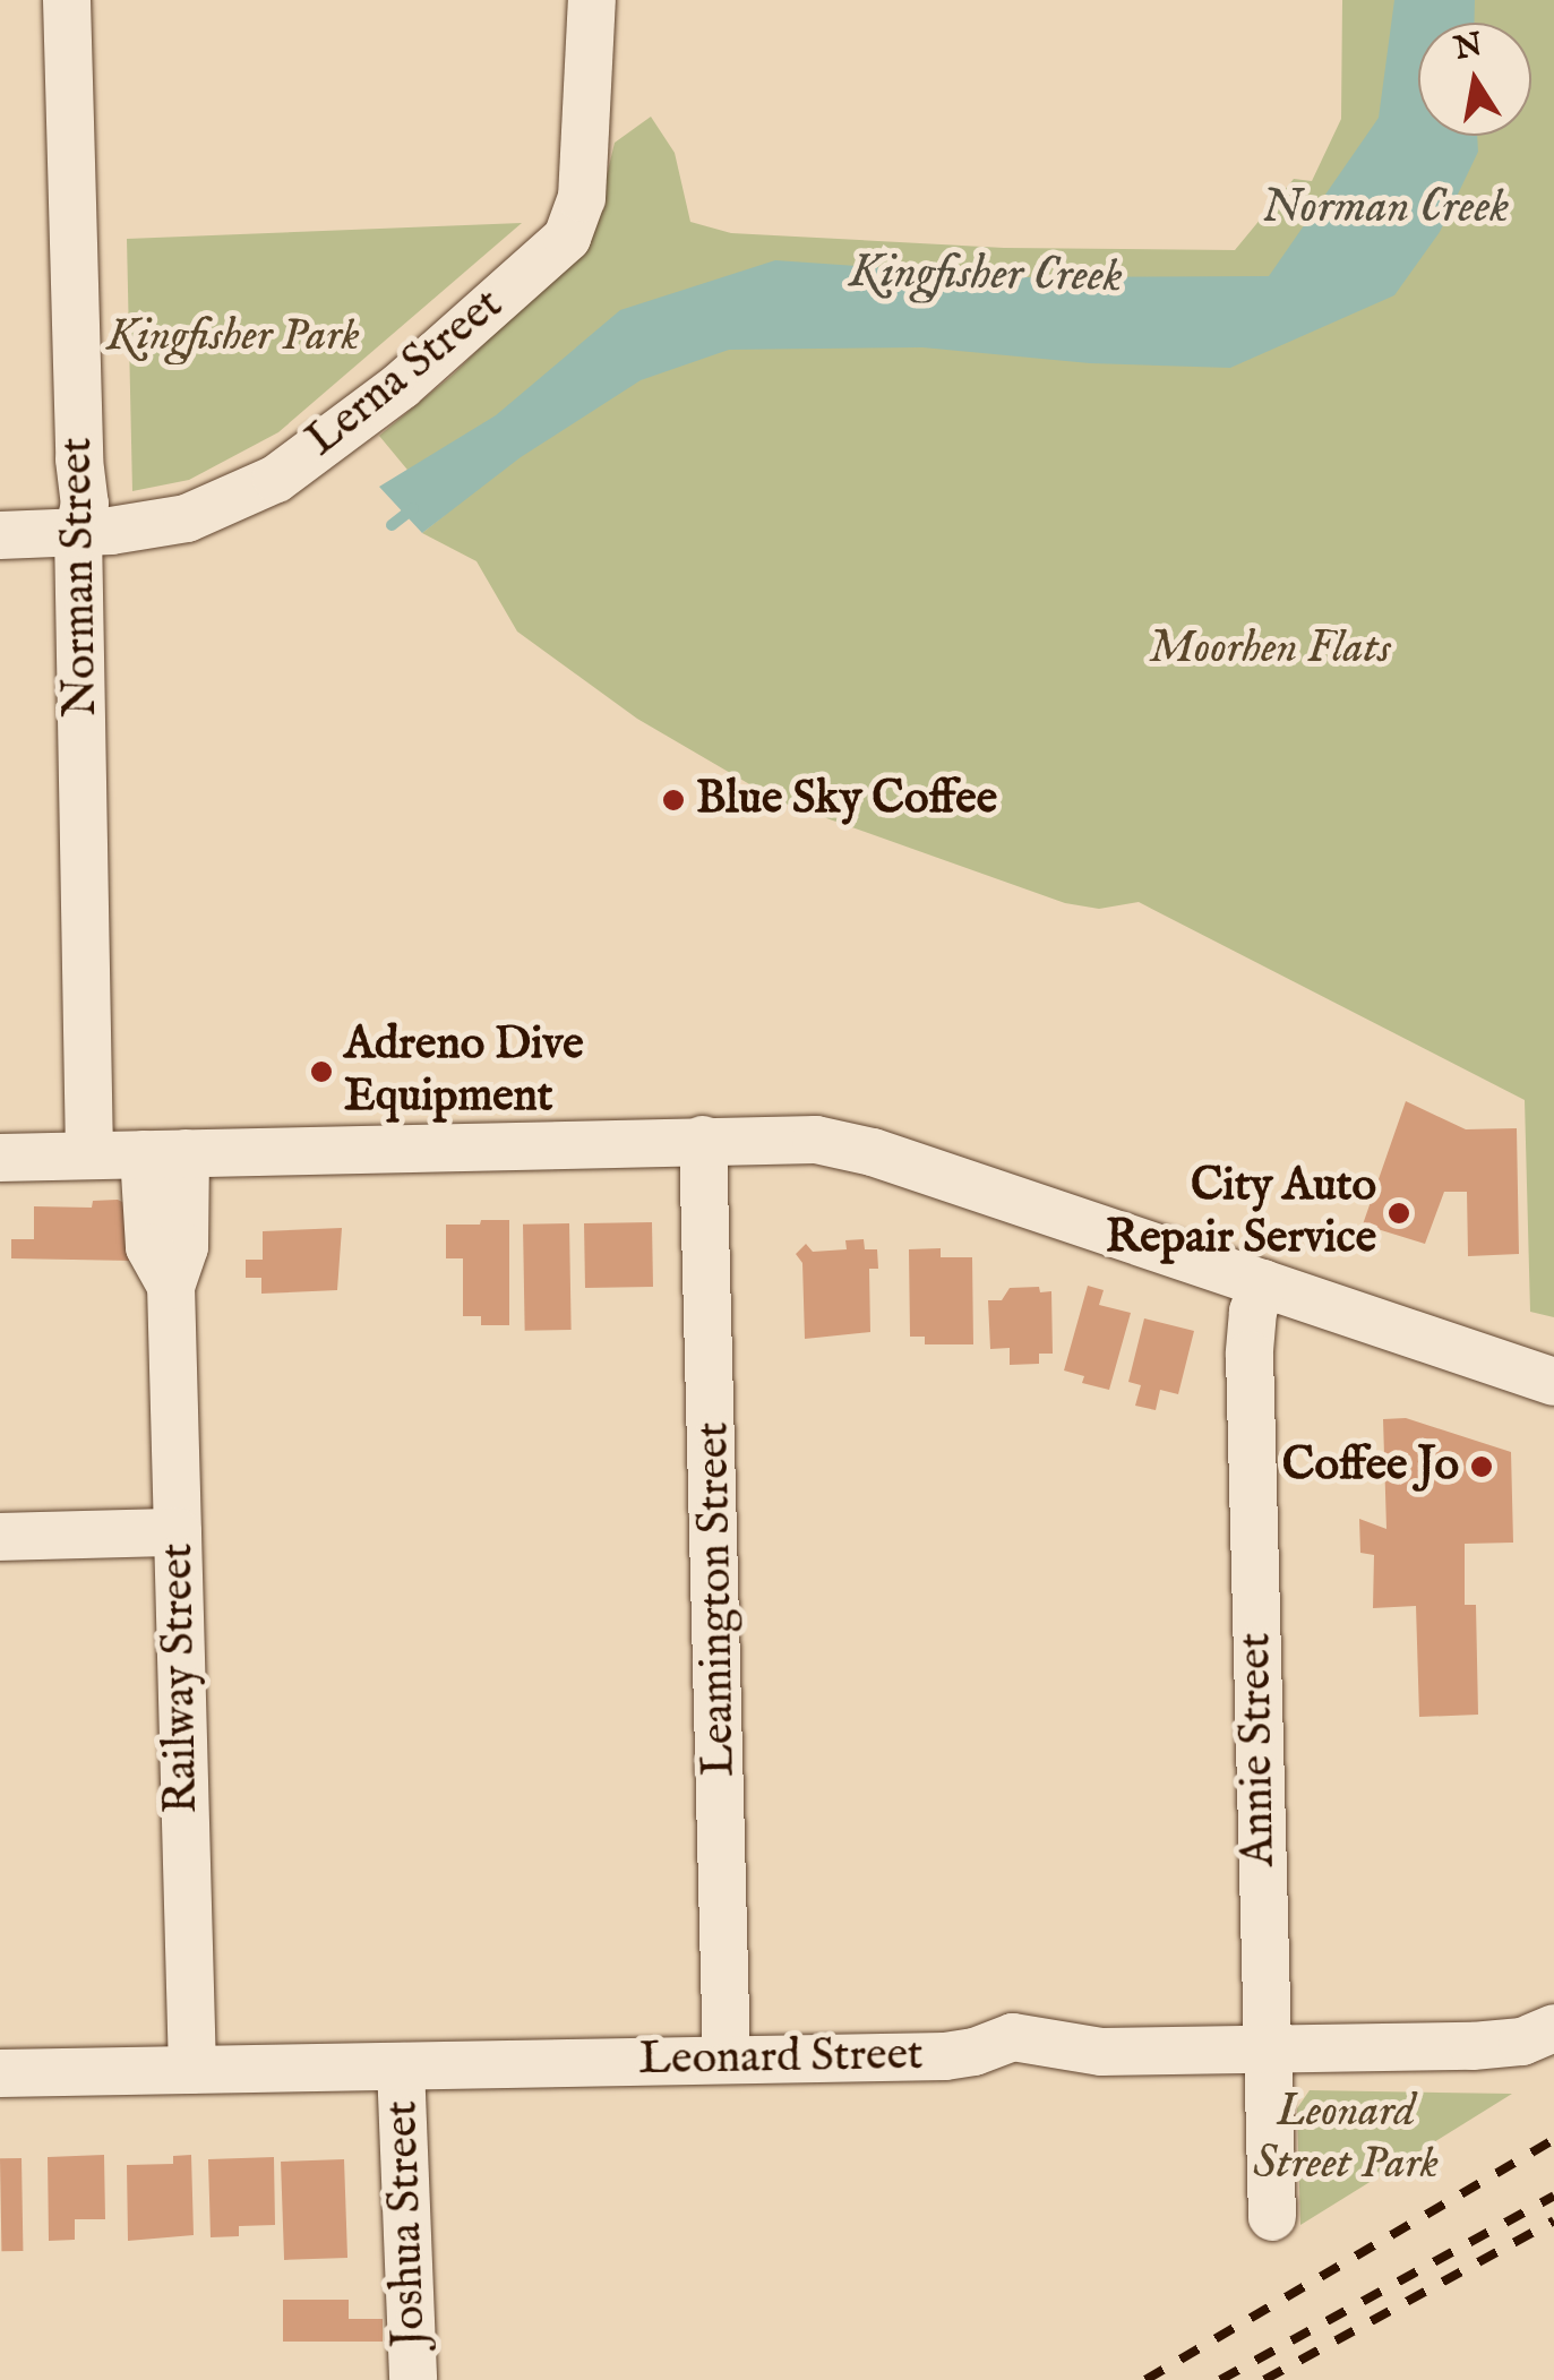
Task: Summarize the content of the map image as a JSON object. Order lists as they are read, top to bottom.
{
  "streets": {
    "street": [
      "Lerna Street",
      "Norman Street",
      "Leamington Street",
      "Railway Street",
      "Annie Street",
      "Leonard Street",
      "Joshua Street"
    ]
  },
  "crossings": [
    ["Lerna Street", "Norman Street"],
    ["Leamington Street", "Leonard Street"],
    ["Railway Street", "Leonard Street"],
    ["Annie Street", "Leonard Street"],
    ["Leonard Street", "Joshua Street"]
  ],
  "water": ["Norman Creek", "Kingfisher Creek"],
  "parks": ["Kingfisher Park", "Moorhen Flats", "Leonard Street Park"],
  "places": [
    "Blue Sky Coffee",
    "Adreno Dive Equipment",
    "City Auto Repair Service",
    "Coffee Jo"
  ],
  "north": "top"
}
